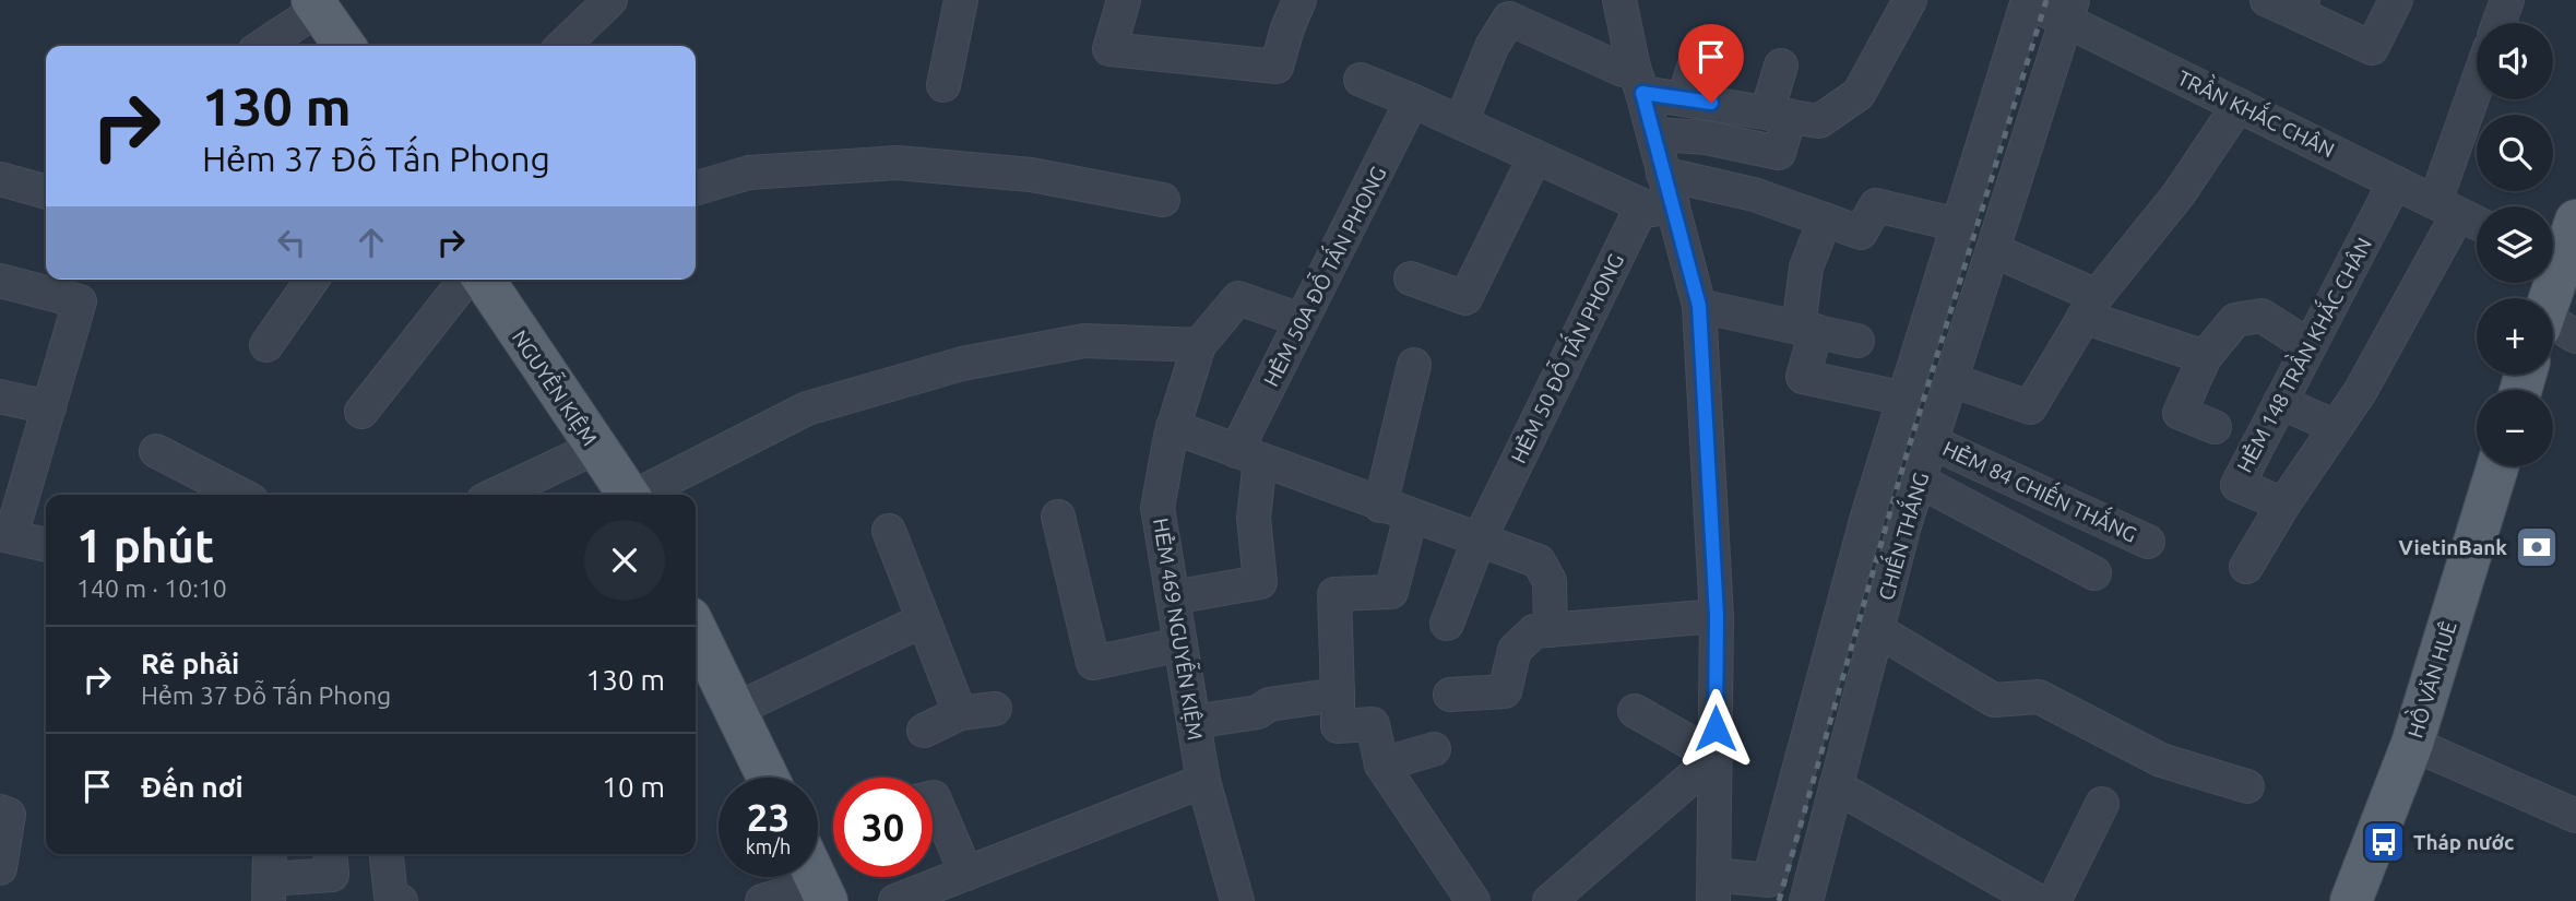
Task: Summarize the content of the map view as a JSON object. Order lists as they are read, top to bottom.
{
  "streets": {
    "main road": ["NGUYỄN KIỆM", "HỒ VĂN HUÊ"],
    "street": [
      "TRẦN KHẮC CHÂN",
      "HẺM 50A ĐỖ TẤN PHONG",
      "HẺM 148 TRẦN KHẮC CHÂN",
      "HẺM 50 ĐỖ TẤN PHONG",
      "HẺM 84 CHIẾN THẮNG",
      "CHIẾN THẮNG",
      "HẺM 469 NGUYỄN KIỆM"
    ]
  },
  "crossings": [
    ["TRẦN KHẮC CHÂN", "HẺM 148 TRẦN KHẮC CHÂN"],
    ["TRẦN KHẮC CHÂN", "CHIẾN THẮNG"],
    ["HẺM 84 CHIẾN THẮNG", "CHIẾN THẮNG"]
  ],
  "places": {
    "bank": ["VietinBank"],
    "bus stop": ["Tháp nước"]
  },
  "page": {
    "map_buttons": ["+", "−"],
    "turn": ["130 m", "Hẻm 37 Đỗ Tấn Phong"],
    "heading": ["1 phút", "140 m · 10:10"],
    "list": [
      {
        "name": "Rẽ phải",
        "note": "Hẻm 37 Đỗ Tấn Phong",
        "value": "130 m"
      },
      {
        "name": "Đến nơi",
        "value": "10 m"
      }
    ],
    "speed": "23 km/h",
    "limit": "30"
  }
}
